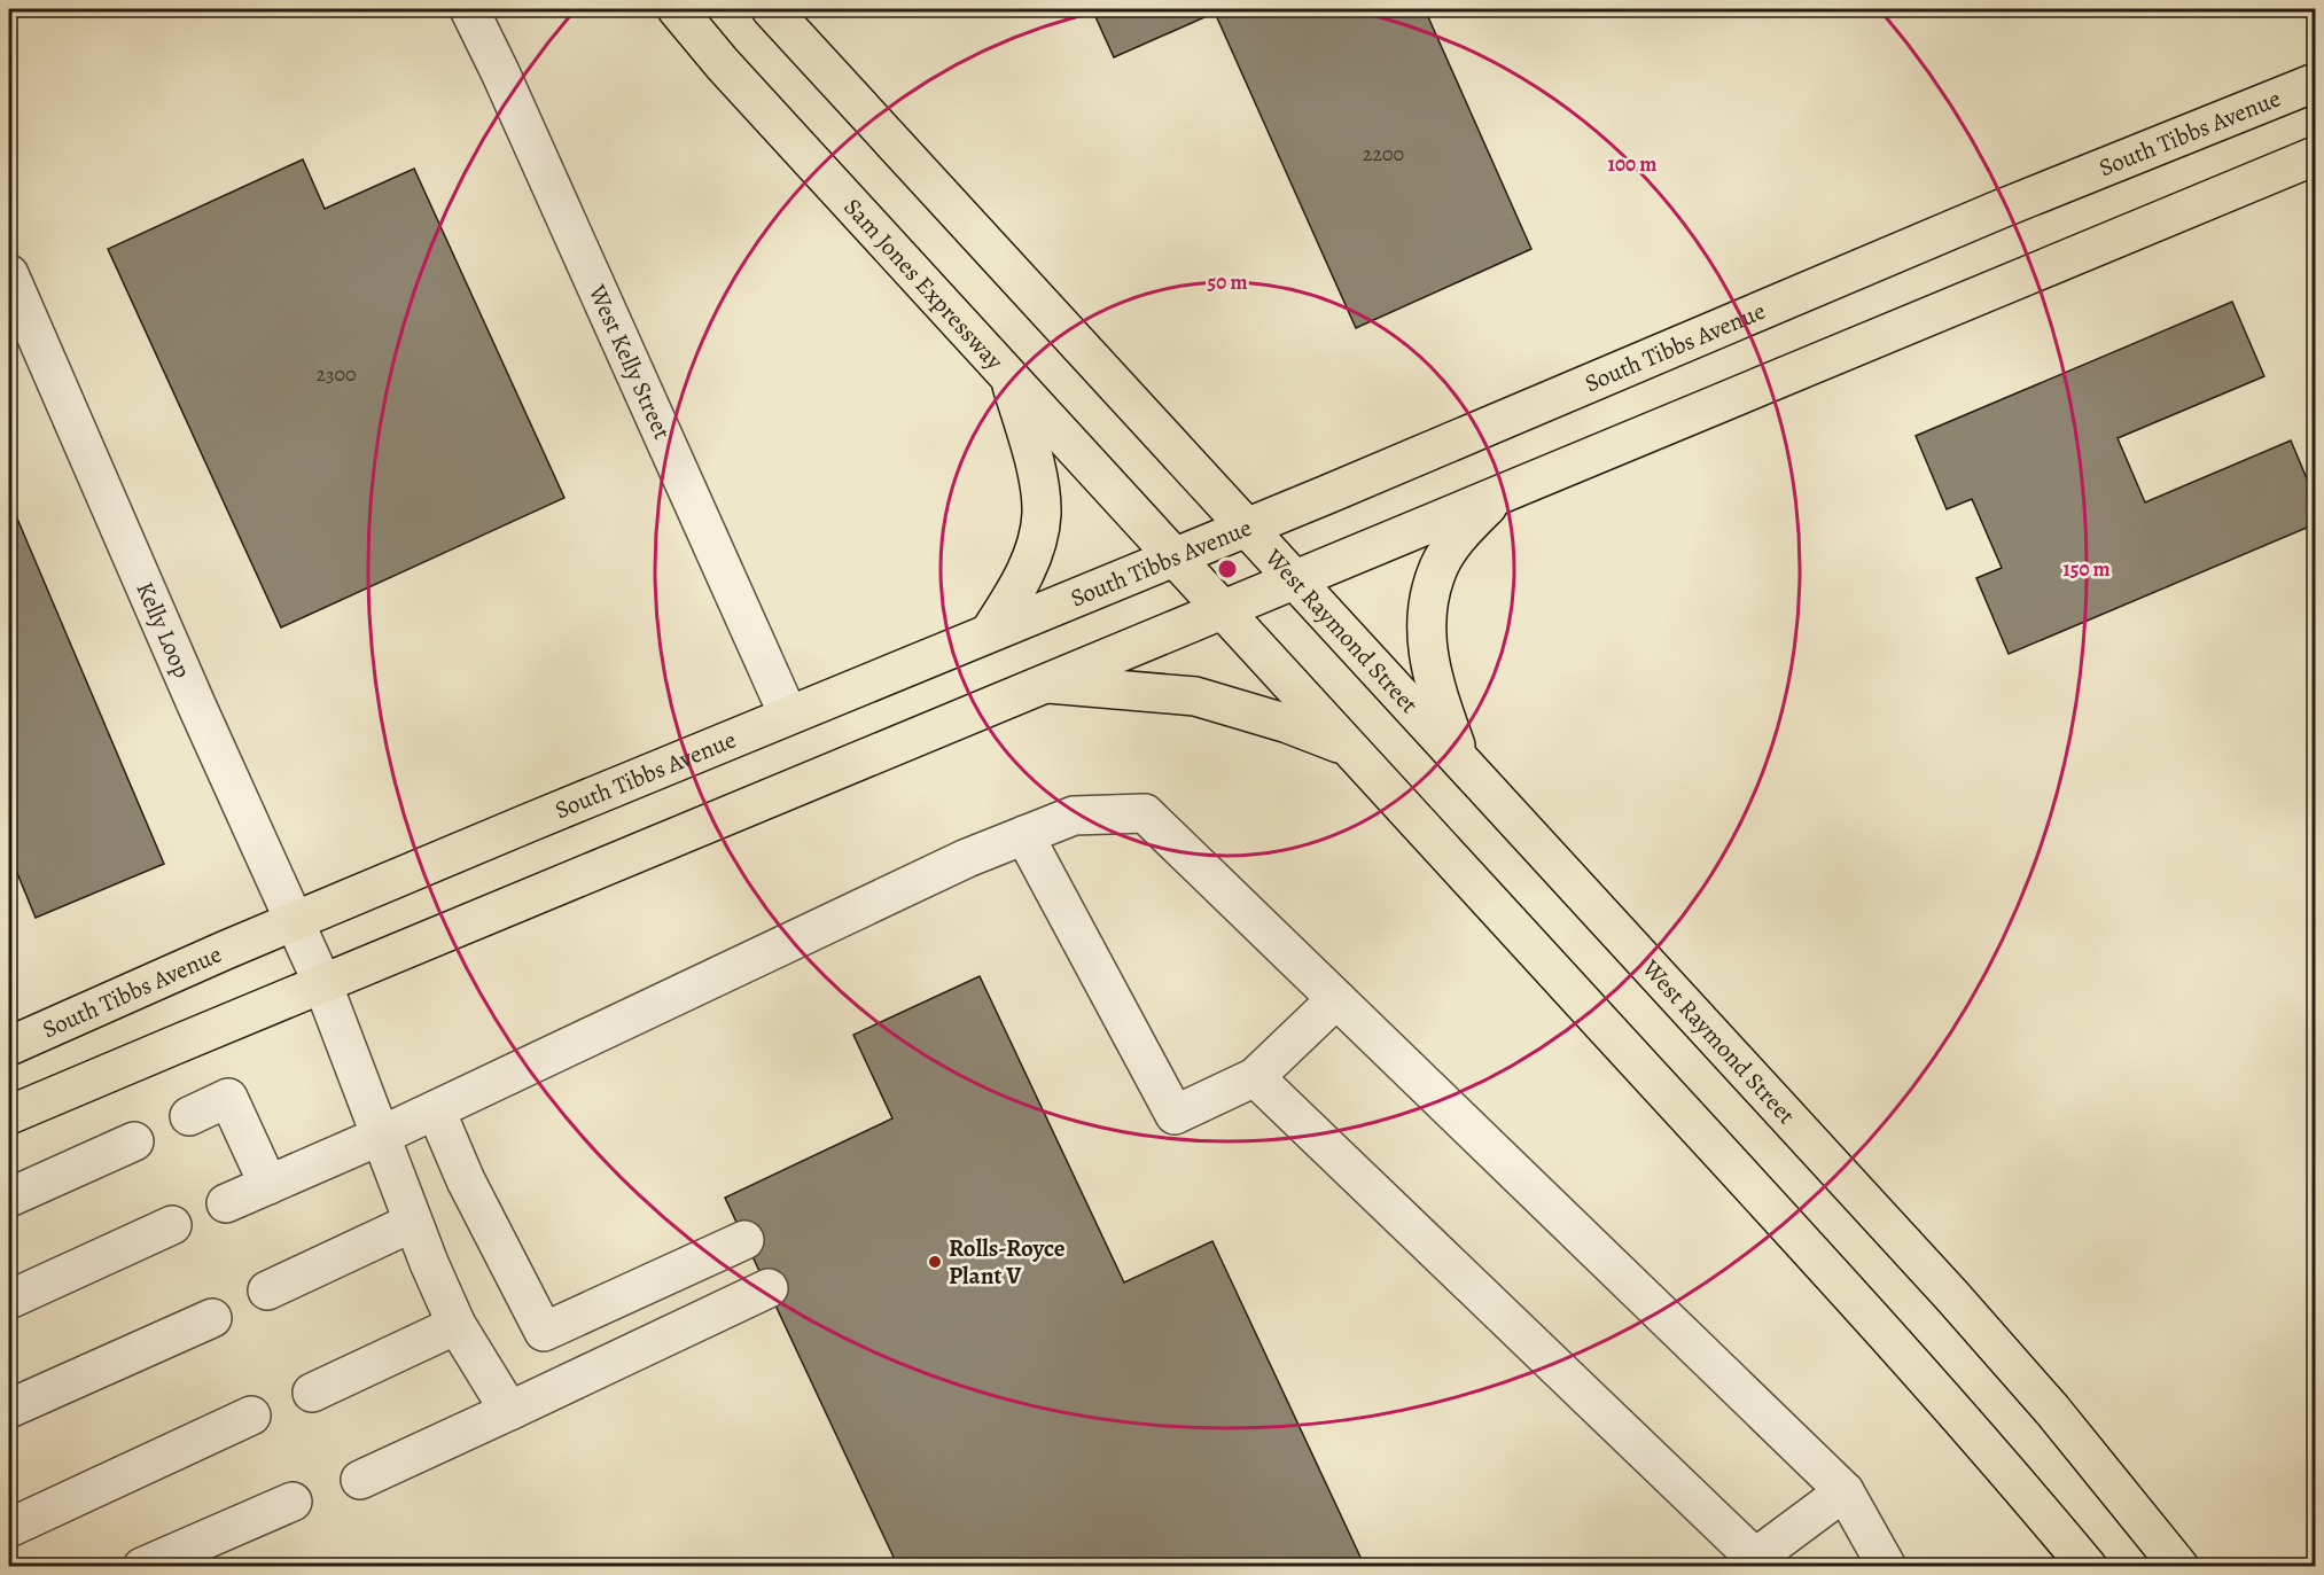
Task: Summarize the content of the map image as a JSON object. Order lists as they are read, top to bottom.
{
  "streets": {
    "main road": ["South Tibbs Avenue", "Sam Jones Expressway", "West Raymond Street"],
    "street": ["West Kelly Street", "Kelly Loop"]
  },
  "crossings": [
    ["South Tibbs Avenue", "Sam Jones Expressway"],
    ["South Tibbs Avenue", "West Kelly Street"],
    ["South Tibbs Avenue", "Kelly Loop"],
    ["South Tibbs Avenue", "West Raymond Street"]
  ],
  "places": ["Rolls-Royce Plant V"],
  "house_numbers": ["2200", "2300"],
  "rings": ["100 m", "50 m", "150 m"]
}
